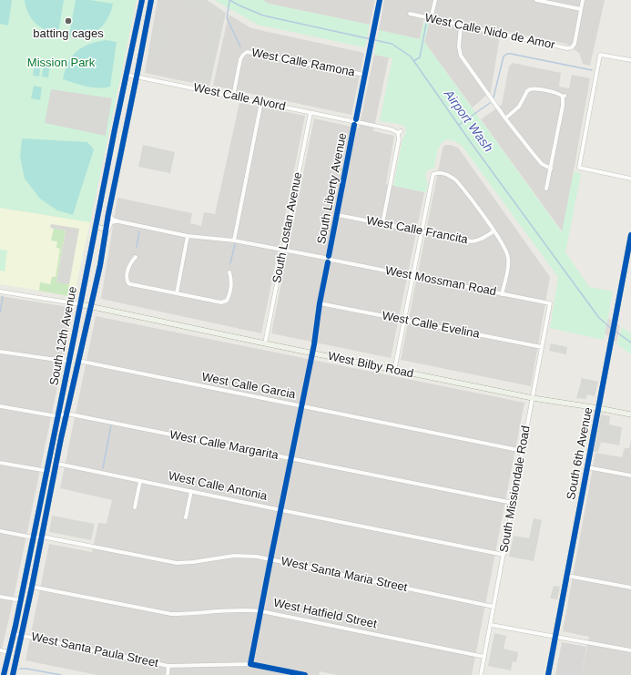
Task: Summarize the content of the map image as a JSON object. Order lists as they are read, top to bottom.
{
  "streets": {
    "main road": ["South 12th Avenue", "West Bilby Road", "South 6th Avenue"],
    "street": [
      "West Calle Nido de Amor",
      "West Calle Ramona",
      "West Calle Alvord",
      "South Liberty Avenue",
      "South Lostan Avenue",
      "West Calle Francita",
      "West Mossman Road",
      "West Calle Evelina",
      "West Calle Garcia",
      "West Calle Margarita",
      "West Calle Antonia",
      "South Missiondale Road",
      "West Santa Maria Street",
      "West Hatfield Street",
      "West Santa Paula Street"
    ]
  },
  "crossings": [
    ["West Calle Ramona", "West Calle Alvord"],
    ["West Calle Ramona", "South Liberty Avenue"],
    ["West Calle Alvord", "South Liberty Avenue"],
    ["West Calle Alvord", "South Lostan Avenue"],
    ["West Calle Alvord", "West Calle Francita"],
    ["West Calle Alvord", "South 12th Avenue"],
    ["South Liberty Avenue", "West Calle Francita"],
    ["South Liberty Avenue", "West Mossman Road"],
    ["South Liberty Avenue", "West Calle Evelina"],
    ["South Liberty Avenue", "West Bilby Road"],
    ["South Liberty Avenue", "West Calle Garcia"],
    ["South Liberty Avenue", "West Calle Margarita"],
    ["South Liberty Avenue", "West Calle Antonia"],
    ["South Liberty Avenue", "West Santa Maria Street"],
    ["South Liberty Avenue", "West Hatfield Street"],
    ["South Liberty Avenue", "West Santa Paula Street"],
    ["South Lostan Avenue", "West Mossman Road"],
    ["South Lostan Avenue", "West Bilby Road"],
    ["West Mossman Road", "South Missiondale Road"],
    ["West Calle Evelina", "South Missiondale Road"],
    ["South 12th Avenue", "West Bilby Road"],
    ["South 12th Avenue", "West Calle Garcia"],
    ["South 12th Avenue", "West Calle Margarita"],
    ["South 12th Avenue", "West Calle Antonia"],
    ["South 12th Avenue", "West Santa Maria Street"],
    ["South 12th Avenue", "West Hatfield Street"],
    ["South 12th Avenue", "West Santa Paula Street"],
    ["West Bilby Road", "South 6th Avenue"],
    ["West Bilby Road", "South Missiondale Road"],
    ["West Calle Garcia", "South Missiondale Road"],
    ["West Calle Margarita", "South Missiondale Road"],
    ["West Calle Antonia", "South Missiondale Road"],
    ["South Missiondale Road", "West Santa Maria Street"],
    ["South Missiondale Road", "West Hatfield Street"]
  ],
  "water": ["Airport Wash"],
  "parks": ["Mission Park"],
  "places": ["batting cages"]
}
